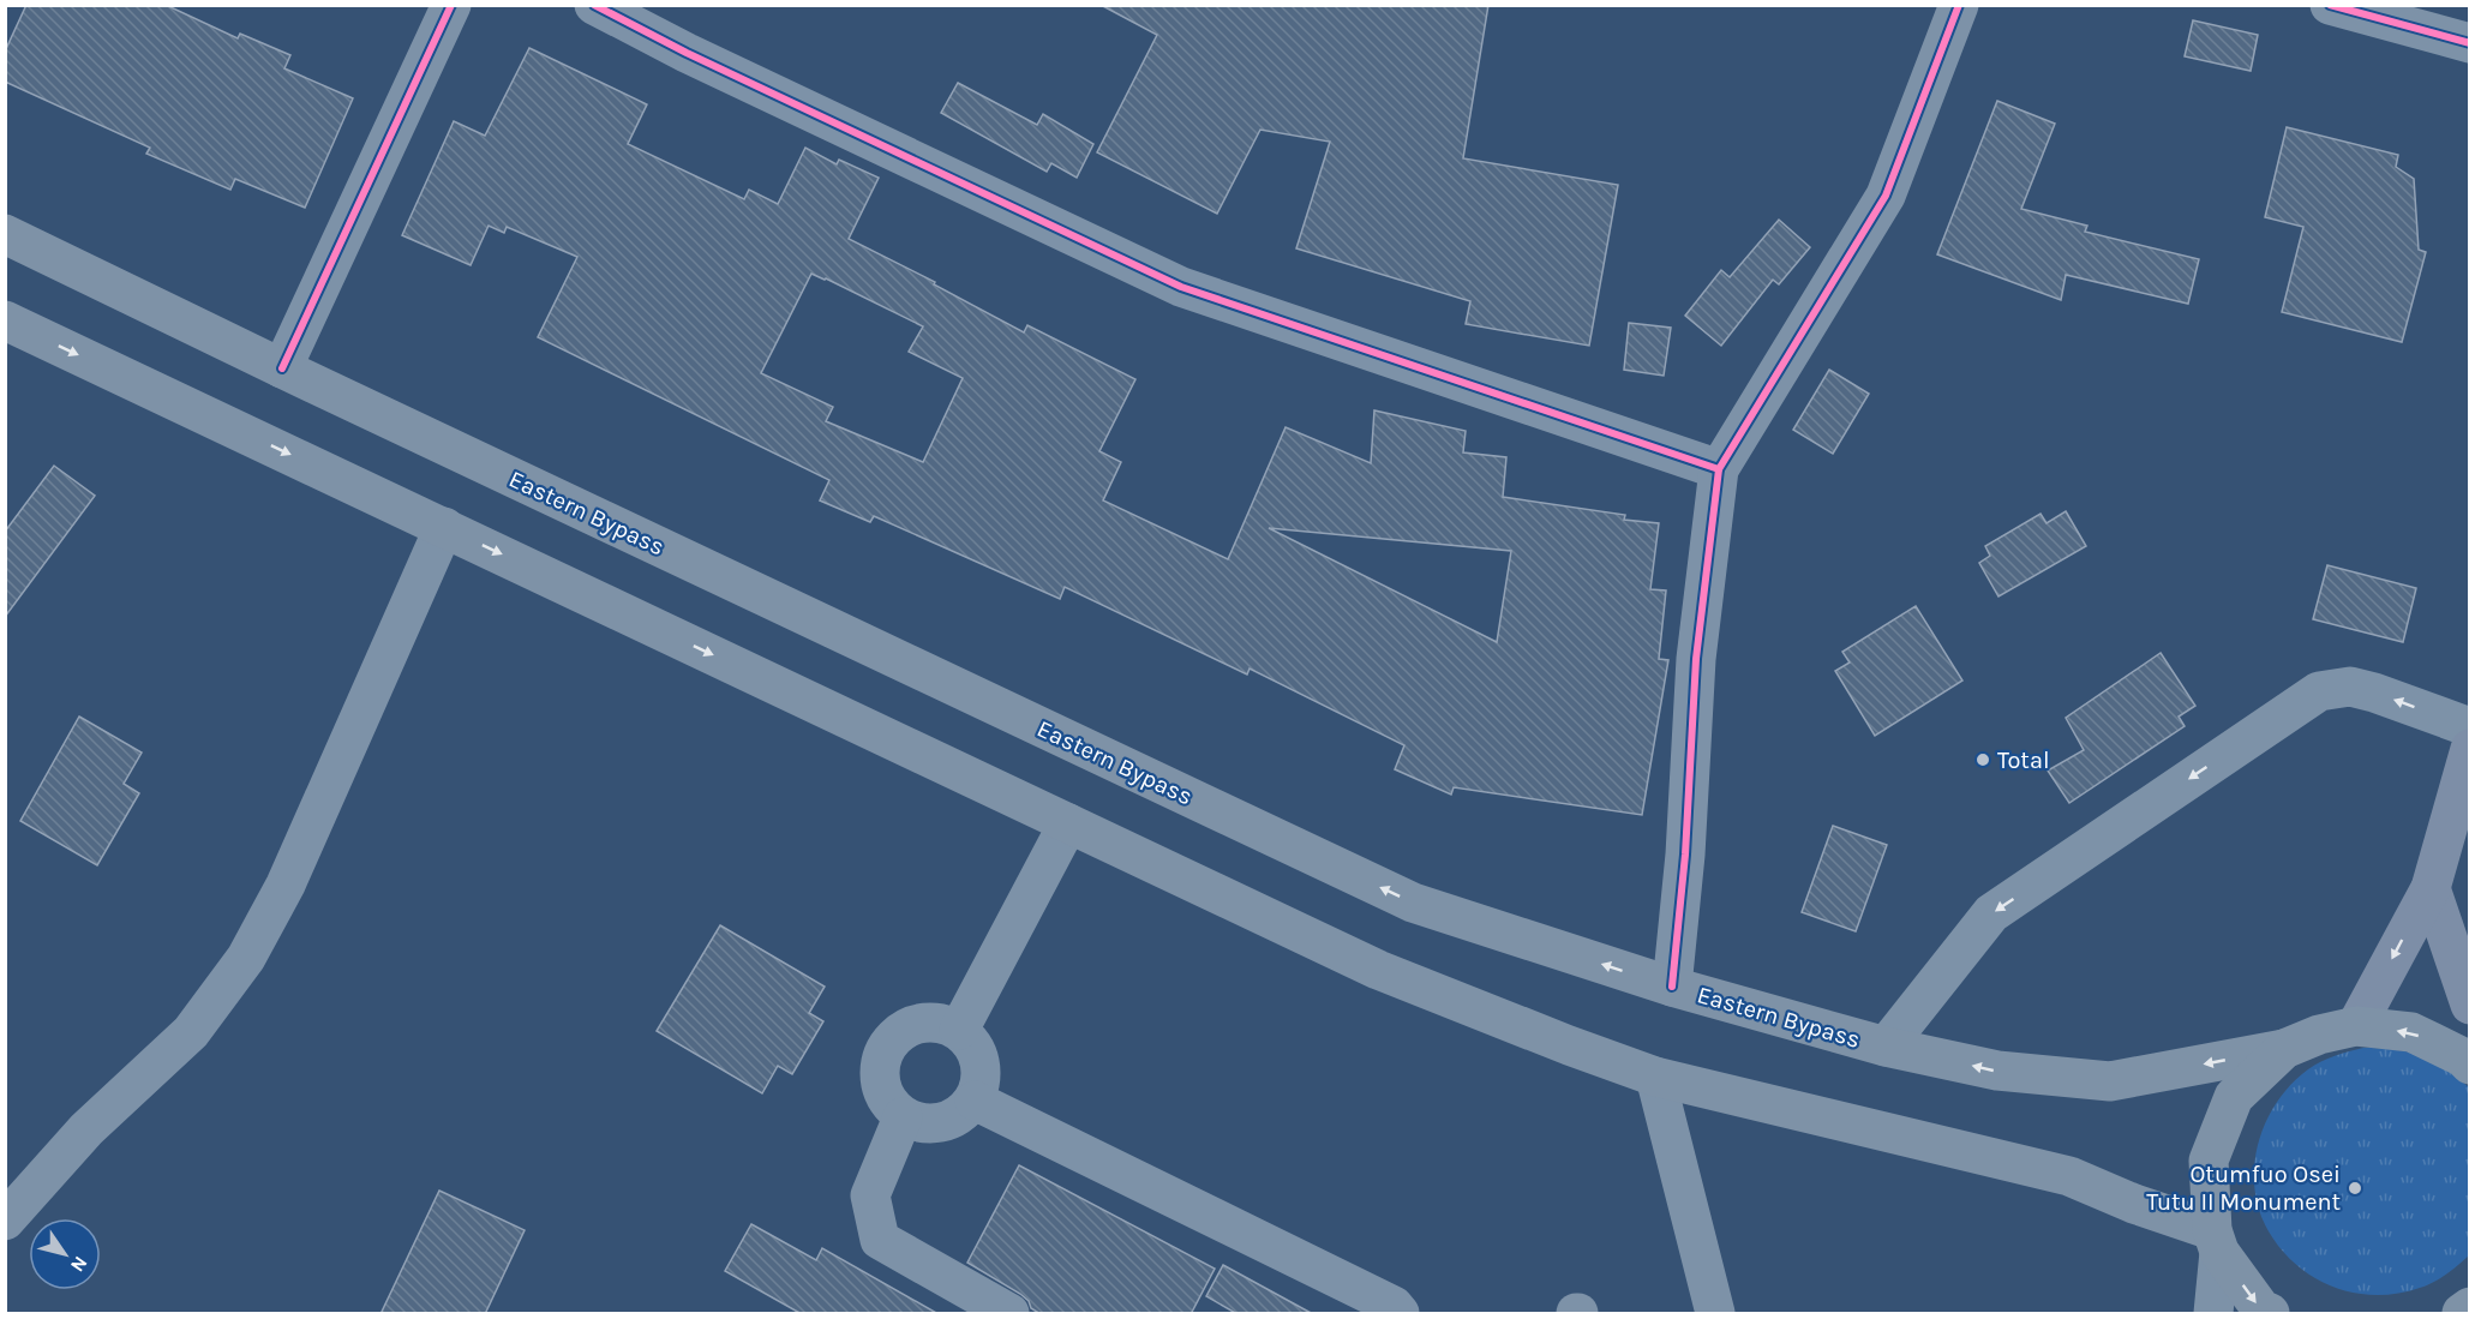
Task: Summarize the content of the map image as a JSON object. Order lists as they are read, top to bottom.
{
  "streets": {
    "highway": ["Eastern Bypass"]
  },
  "places": ["Total", "Otumfuo Osei Tutu II Monument"],
  "north": "bottom right"
}
